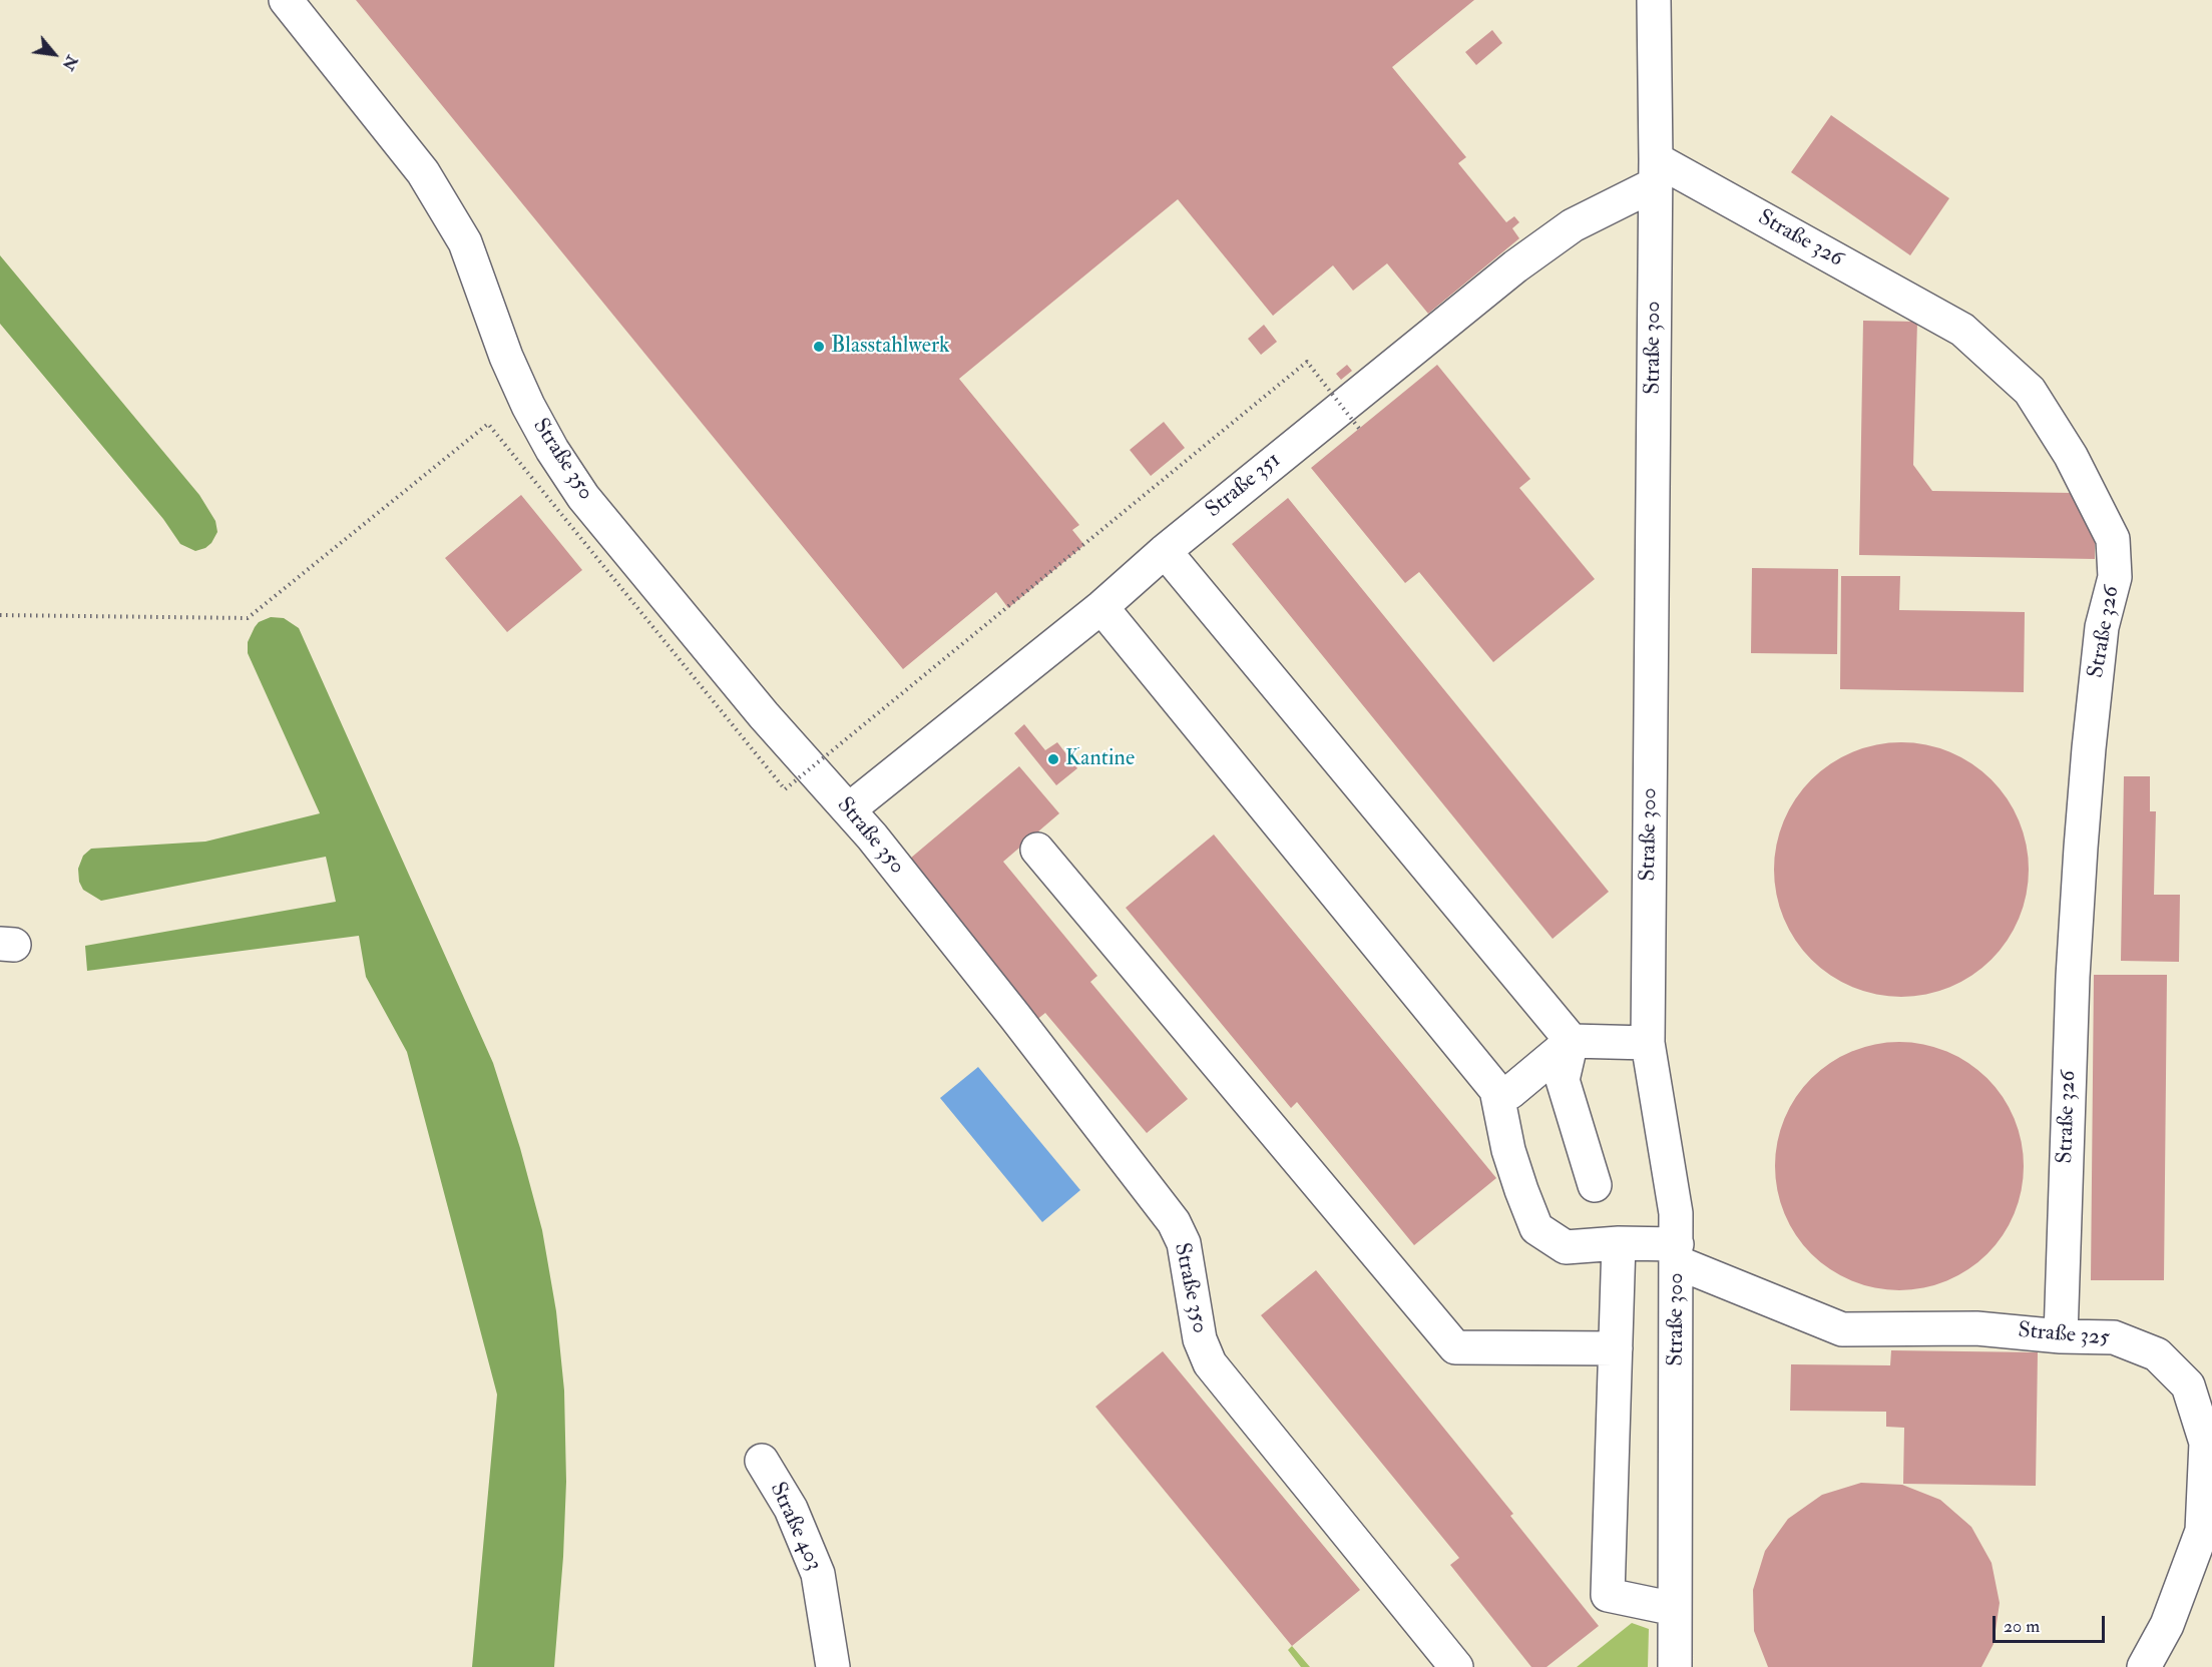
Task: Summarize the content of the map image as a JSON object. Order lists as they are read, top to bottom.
{
  "streets": {
    "street": [
      "Straße 326",
      "Straße 300",
      "Straße 350",
      "Straße 351",
      "Straße 325",
      "Straße 403"
    ]
  },
  "crossings": [
    ["Straße 326", "Straße 300"],
    ["Straße 326", "Straße 351"],
    ["Straße 326", "Straße 325"],
    ["Straße 300", "Straße 351"],
    ["Straße 300", "Straße 325"],
    ["Straße 350", "Straße 351"]
  ],
  "places": ["Blasstahlwerk", "Kantine"],
  "scale_bar": "20 m",
  "north": "bottom right"
}
